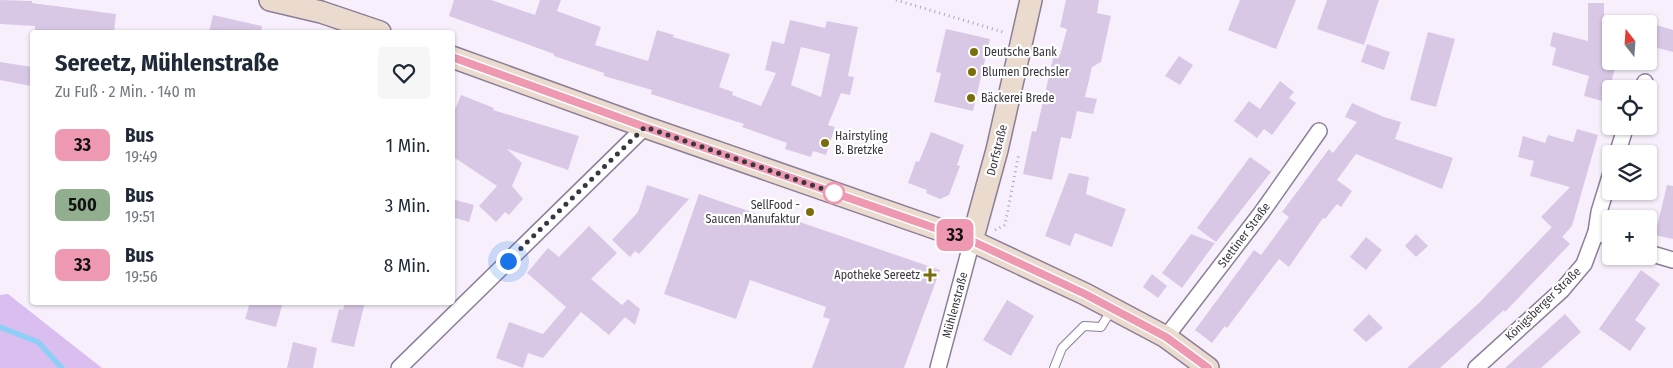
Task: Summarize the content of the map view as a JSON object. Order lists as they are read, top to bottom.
{
  "streets": {
    "street": [
      "Dorfstraße",
      "Stettiner Straße",
      "Königsberger Straße",
      "Mühlenstraße"
    ]
  },
  "crossings": [
    ["Dorfstraße", "Mühlenstraße"]
  ],
  "places": {
    "other": [
      "Deutsche Bank",
      "Blumen Drechsler",
      "Bäckerei Brede",
      "Hairstyling B. Bretzke",
      "SellFood - Saucen Manufaktur"
    ],
    "health": ["Apotheke Sereetz"]
  },
  "lines": ["bus line 33"],
  "north": "top",
  "page": {
    "on_map": "33",
    "map_buttons": "+",
    "heading": ["Sereetz, Mühlenstraße", "Zu Fuß · 2 Min. · 140 m"],
    "list": [
      {
        "mark": "33",
        "name": "Bus",
        "note": "19:49",
        "value": "1 Min."
      },
      {
        "mark": "500",
        "name": "Bus",
        "note": "19:51",
        "value": "3 Min."
      },
      {
        "mark": "33",
        "name": "Bus",
        "note": "19:56",
        "value": "8 Min."
      }
    ]
  }
}
